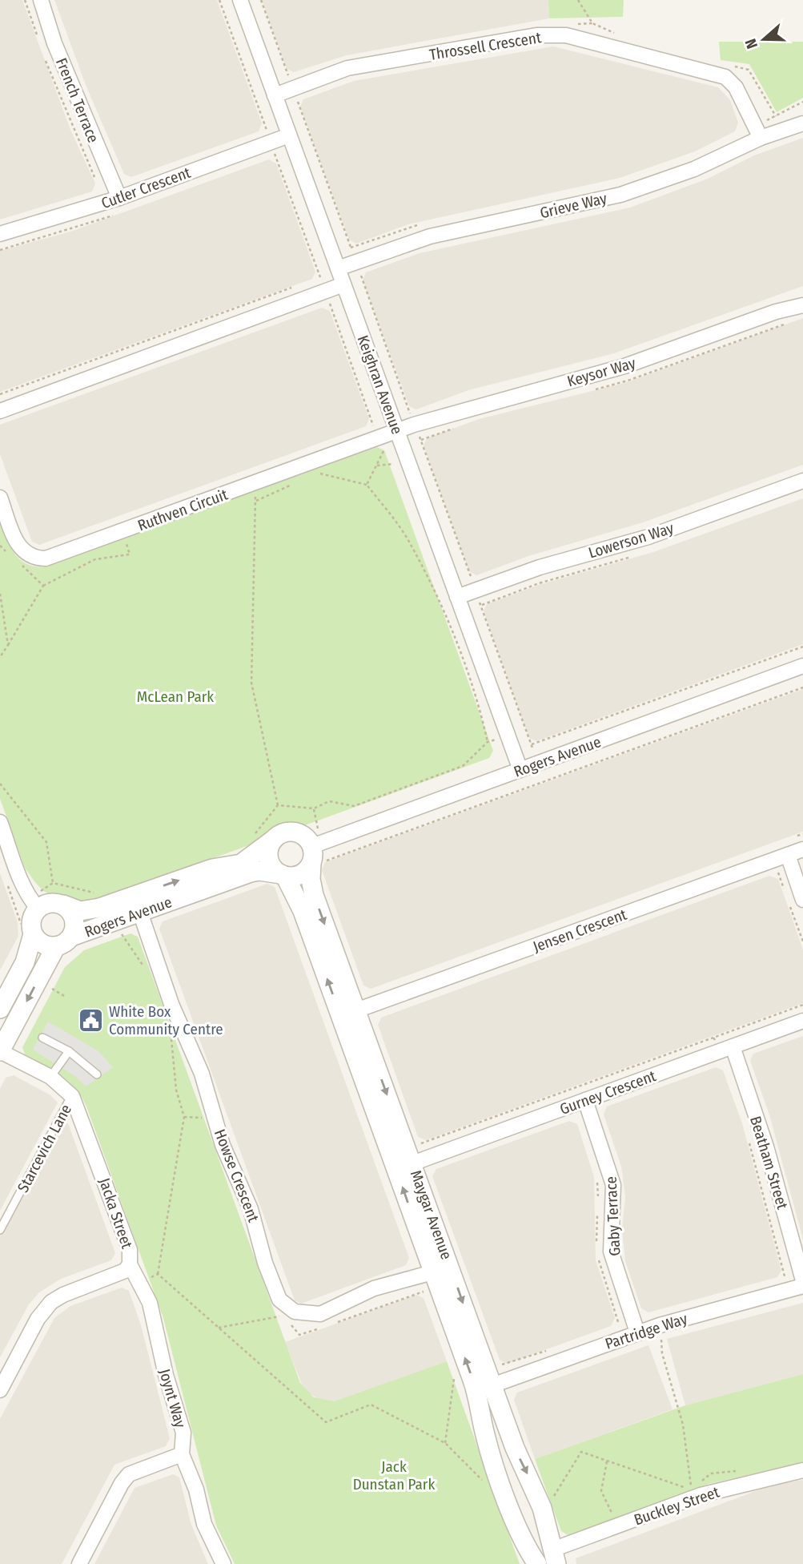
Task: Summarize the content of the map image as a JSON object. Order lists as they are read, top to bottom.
{
  "streets": {
    "street": [
      "Throssell Crescent",
      "French Terrace",
      "Cutler Crescent",
      "Grieve Way",
      "Keysor Way",
      "Keighran Avenue",
      "Ruthven Circuit",
      "Lowerson Way",
      "Rogers Avenue",
      "Jensen Crescent",
      "Gurney Crescent",
      "Beatham Street",
      "Howse Crescent",
      "Jacka Street",
      "Maygar Avenue",
      "Gaby Terrace",
      "Partridge Way",
      "Joynt Way",
      "Buckley Street"
    ],
    "lane": ["Starcevich Lane"]
  },
  "crossings": [
    ["Throssell Crescent", "Grieve Way"],
    ["Throssell Crescent", "Keighran Avenue"],
    ["French Terrace", "Cutler Crescent"],
    ["Cutler Crescent", "Keighran Avenue"],
    ["Grieve Way", "Keighran Avenue"],
    ["Keysor Way", "Keighran Avenue"],
    ["Keysor Way", "Ruthven Circuit"],
    ["Keighran Avenue", "Ruthven Circuit"],
    ["Keighran Avenue", "Lowerson Way"],
    ["Keighran Avenue", "Rogers Avenue"],
    ["Rogers Avenue", "Howse Crescent"],
    ["Rogers Avenue", "Maygar Avenue"],
    ["Jensen Crescent", "Maygar Avenue"],
    ["Gurney Crescent", "Beatham Street"],
    ["Gurney Crescent", "Maygar Avenue"],
    ["Gurney Crescent", "Gaby Terrace"],
    ["Starcevich Lane", "Jacka Street"],
    ["Beatham Street", "Partridge Way"],
    ["Howse Crescent", "Maygar Avenue"],
    ["Jacka Street", "Joynt Way"],
    ["Maygar Avenue", "Partridge Way"],
    ["Maygar Avenue", "Buckley Street"],
    ["Gaby Terrace", "Partridge Way"]
  ],
  "parks": ["McLean Park", "Jack Dunstan Park"],
  "places": {
    "public building": ["White Box Community Centre"]
  },
  "north": "left"
}
